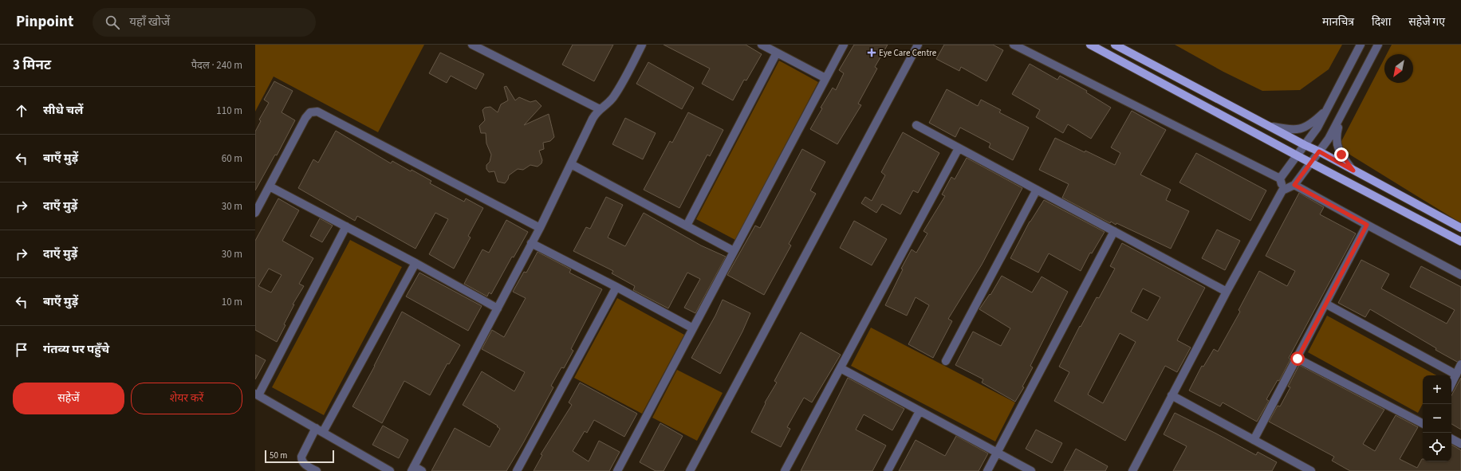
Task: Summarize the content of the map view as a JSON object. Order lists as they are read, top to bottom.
{
  "places": {
    "health": ["Eye Care Centre"]
  },
  "scale_bar": "50 m",
  "north": "bottom left",
  "page": {
    "header": "Pinpoint",
    "search": "यहाँ खोजें",
    "nav": ["मानचित्र", "दिशा", "सहेजे गए"],
    "heading": ["3 मिनट", "पैदल · 240 m"],
    "list": [
      ["सीधे चलें", "110 m"],
      ["बाएँ मुड़ें", "60 m"],
      ["दाएँ मुड़ें", "30 m"],
      ["दाएँ मुड़ें", "30 m"],
      ["बाएँ मुड़ें", "10 m"],
      "गंतव्य पर पहुँचे"
    ],
    "buttons": ["सहेजें", "शेयर करें"],
    "map_buttons": ["+", "−"],
    "scale": "50 m"
  }
}
